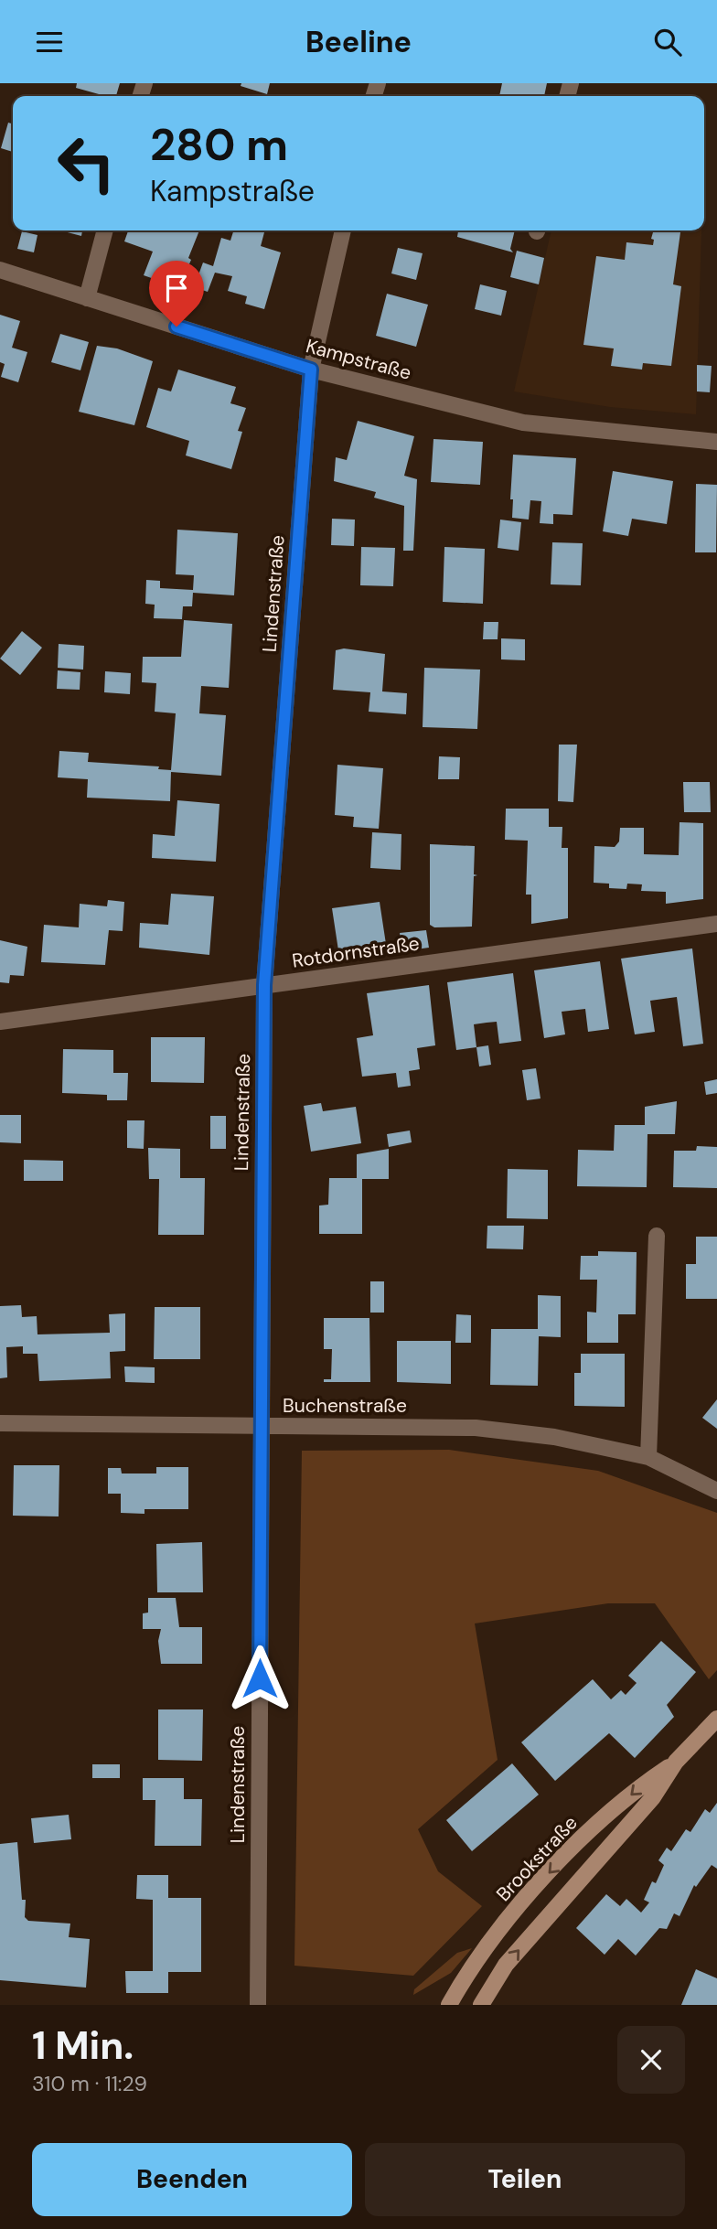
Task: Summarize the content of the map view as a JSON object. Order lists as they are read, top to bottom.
{
  "streets": {
    "main road": ["Brookstraße"],
    "street": [
      "Kampstraße",
      "Lindenstraße",
      "Rotdornstraße",
      "Buchenstraße"
    ]
  },
  "crossings": [
    ["Kampstraße", "Lindenstraße"],
    ["Lindenstraße", "Rotdornstraße"],
    ["Lindenstraße", "Buchenstraße"]
  ],
  "page": {
    "header": "Beeline",
    "turn": ["280 m", "Kampstraße"],
    "heading": ["1 Min.", "310 m · 11:29"],
    "buttons": ["Beenden", "Teilen"]
  }
}
